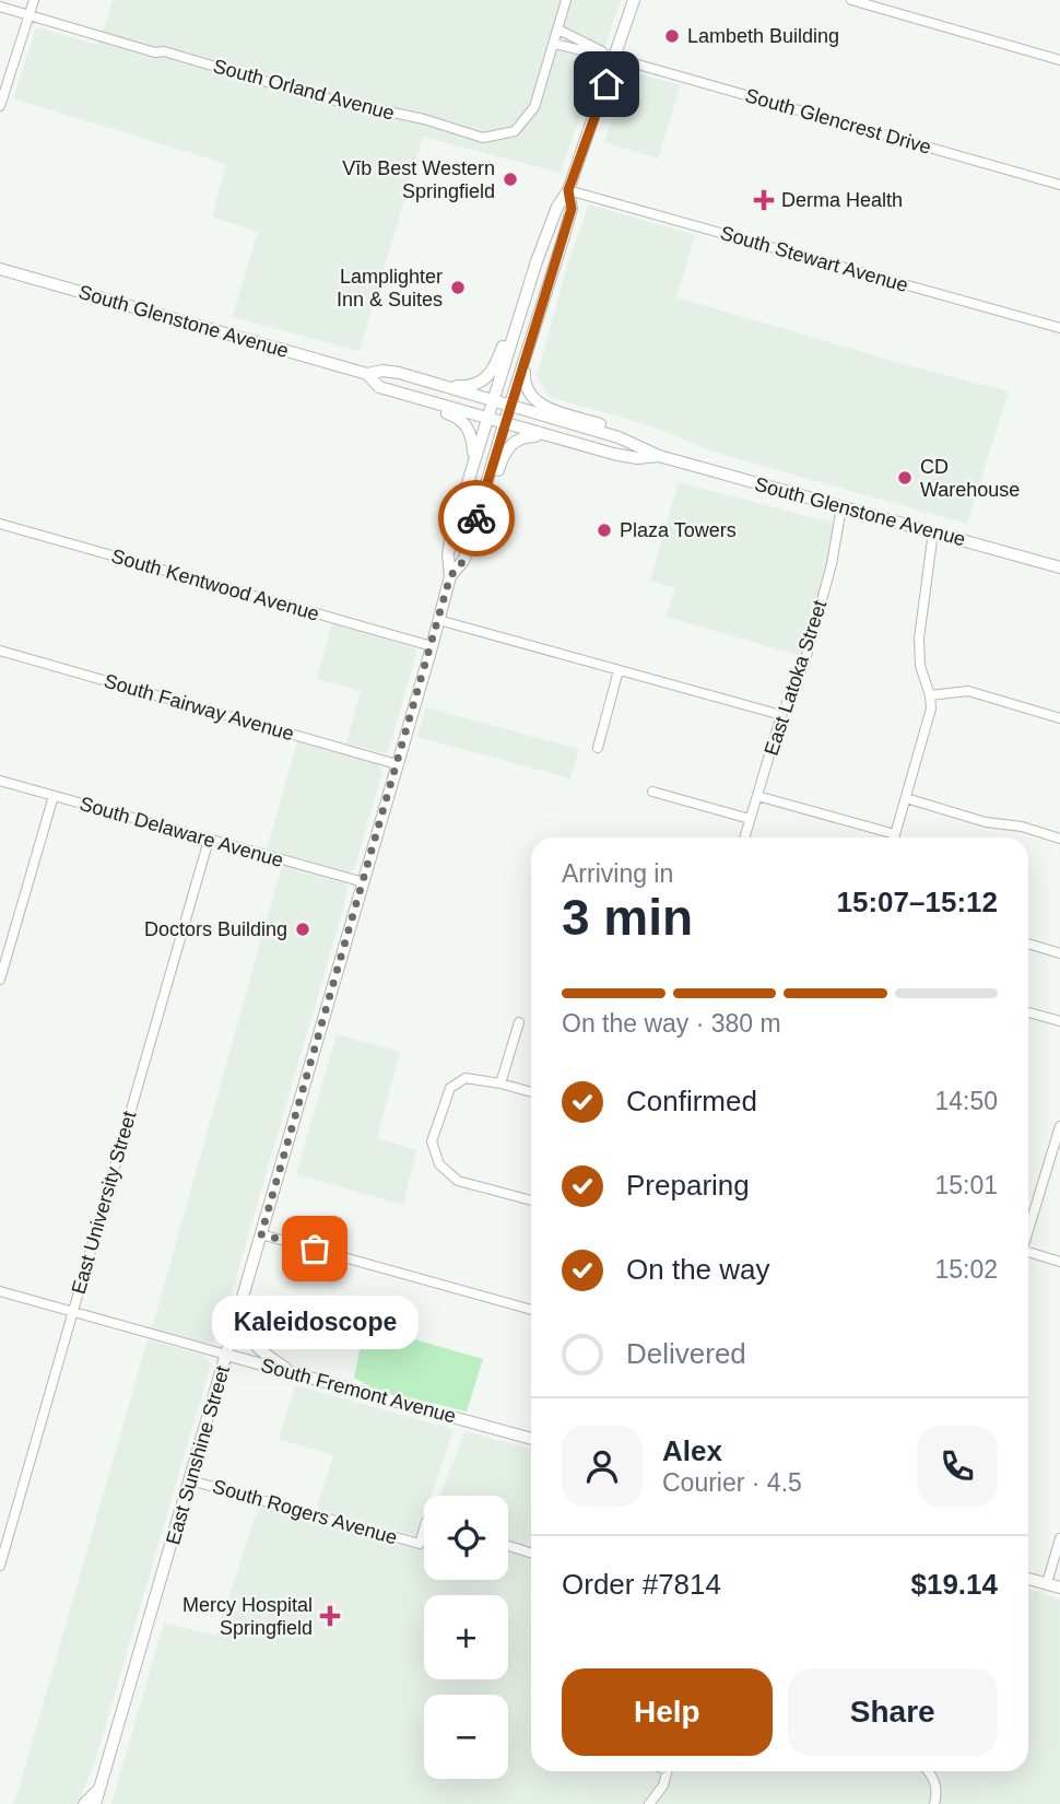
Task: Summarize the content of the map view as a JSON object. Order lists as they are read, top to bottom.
{
  "streets": {
    "main road": ["South Glenstone Avenue", "South Fremont Avenue", "East Sunshine Street"],
    "street": [
      "South Orland Avenue",
      "South Glencrest Drive",
      "South Stewart Avenue",
      "South Kentwood Avenue",
      "East Latoka Street",
      "South Fairway Avenue",
      "South Delaware Avenue",
      "East University Street",
      "South Rogers Avenue"
    ]
  },
  "crossings": [
    ["South Glencrest Drive", "East Sunshine Street"],
    ["South Stewart Avenue", "East Sunshine Street"],
    ["South Glenstone Avenue", "East Latoka Street"],
    ["South Glenstone Avenue", "East Sunshine Street"],
    ["South Kentwood Avenue", "East Sunshine Street"],
    ["South Fairway Avenue", "East Sunshine Street"],
    ["South Delaware Avenue", "East University Street"],
    ["South Delaware Avenue", "East Sunshine Street"],
    ["East University Street", "South Fremont Avenue"],
    ["South Fremont Avenue", "East Sunshine Street"],
    ["East Sunshine Street", "South Rogers Avenue"]
  ],
  "places": {
    "other": [
      "Lambeth Building",
      "Vīb Best Western Springfield",
      "Lamplighter Inn & Suites",
      "CD Warehouse",
      "Plaza Towers",
      "Doctors Building",
      "Kaleidoscope"
    ],
    "health": ["Derma Health", "Mercy Hospital Springfield"]
  },
  "page": {
    "heading": ["3 min", "Arriving in", "15:07–15:12"],
    "panel": [
      "Alex",
      "Courier · 4.5",
      "Order #7814",
      "$19.14"
    ],
    "bar": "On the way · 380 m",
    "list": [
      ["Confirmed", "14:50"],
      ["Preparing", "15:01"],
      ["On the way", "15:02"],
      "Delivered"
    ],
    "bubble": "Kaleidoscope",
    "map_buttons": ["+", "−"],
    "buttons": ["Help", "Share"]
  }
}
